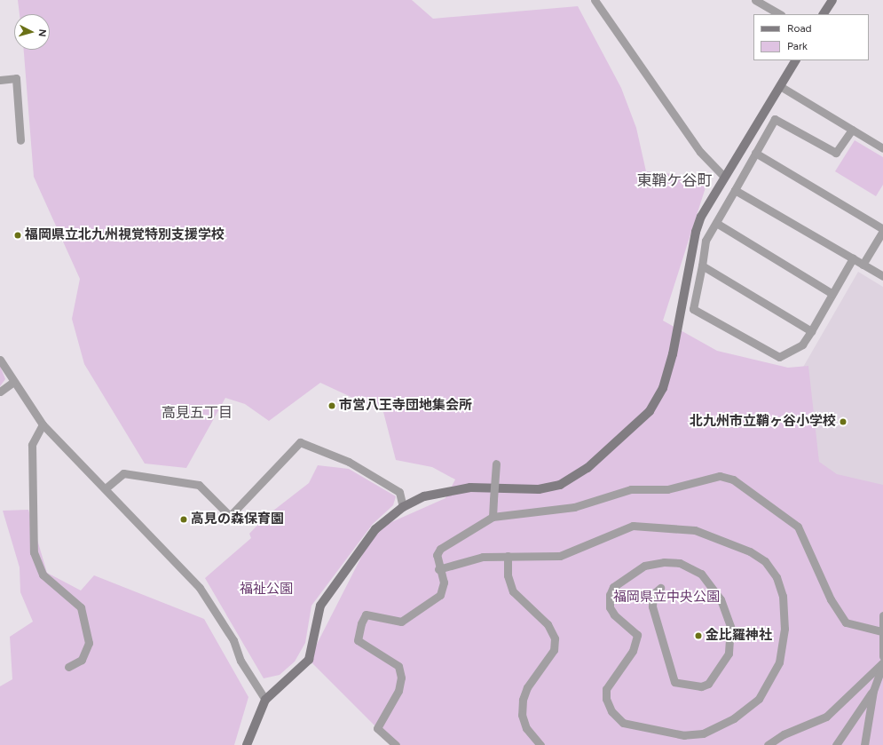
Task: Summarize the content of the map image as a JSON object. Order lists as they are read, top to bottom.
{
  "districts": ["東鞘ケ谷町", "高見五丁目"],
  "parks": ["福祉公園", "福岡県立中央公園"],
  "places": [
    "福岡県立北九州視覚特別支援学校",
    "市営八王寺団地集会所",
    "北九州市立鞘ヶ谷小学校",
    "高見の森保育園",
    "金比羅神社"
  ],
  "legend": ["Road", "Park"],
  "north": "right"
}
